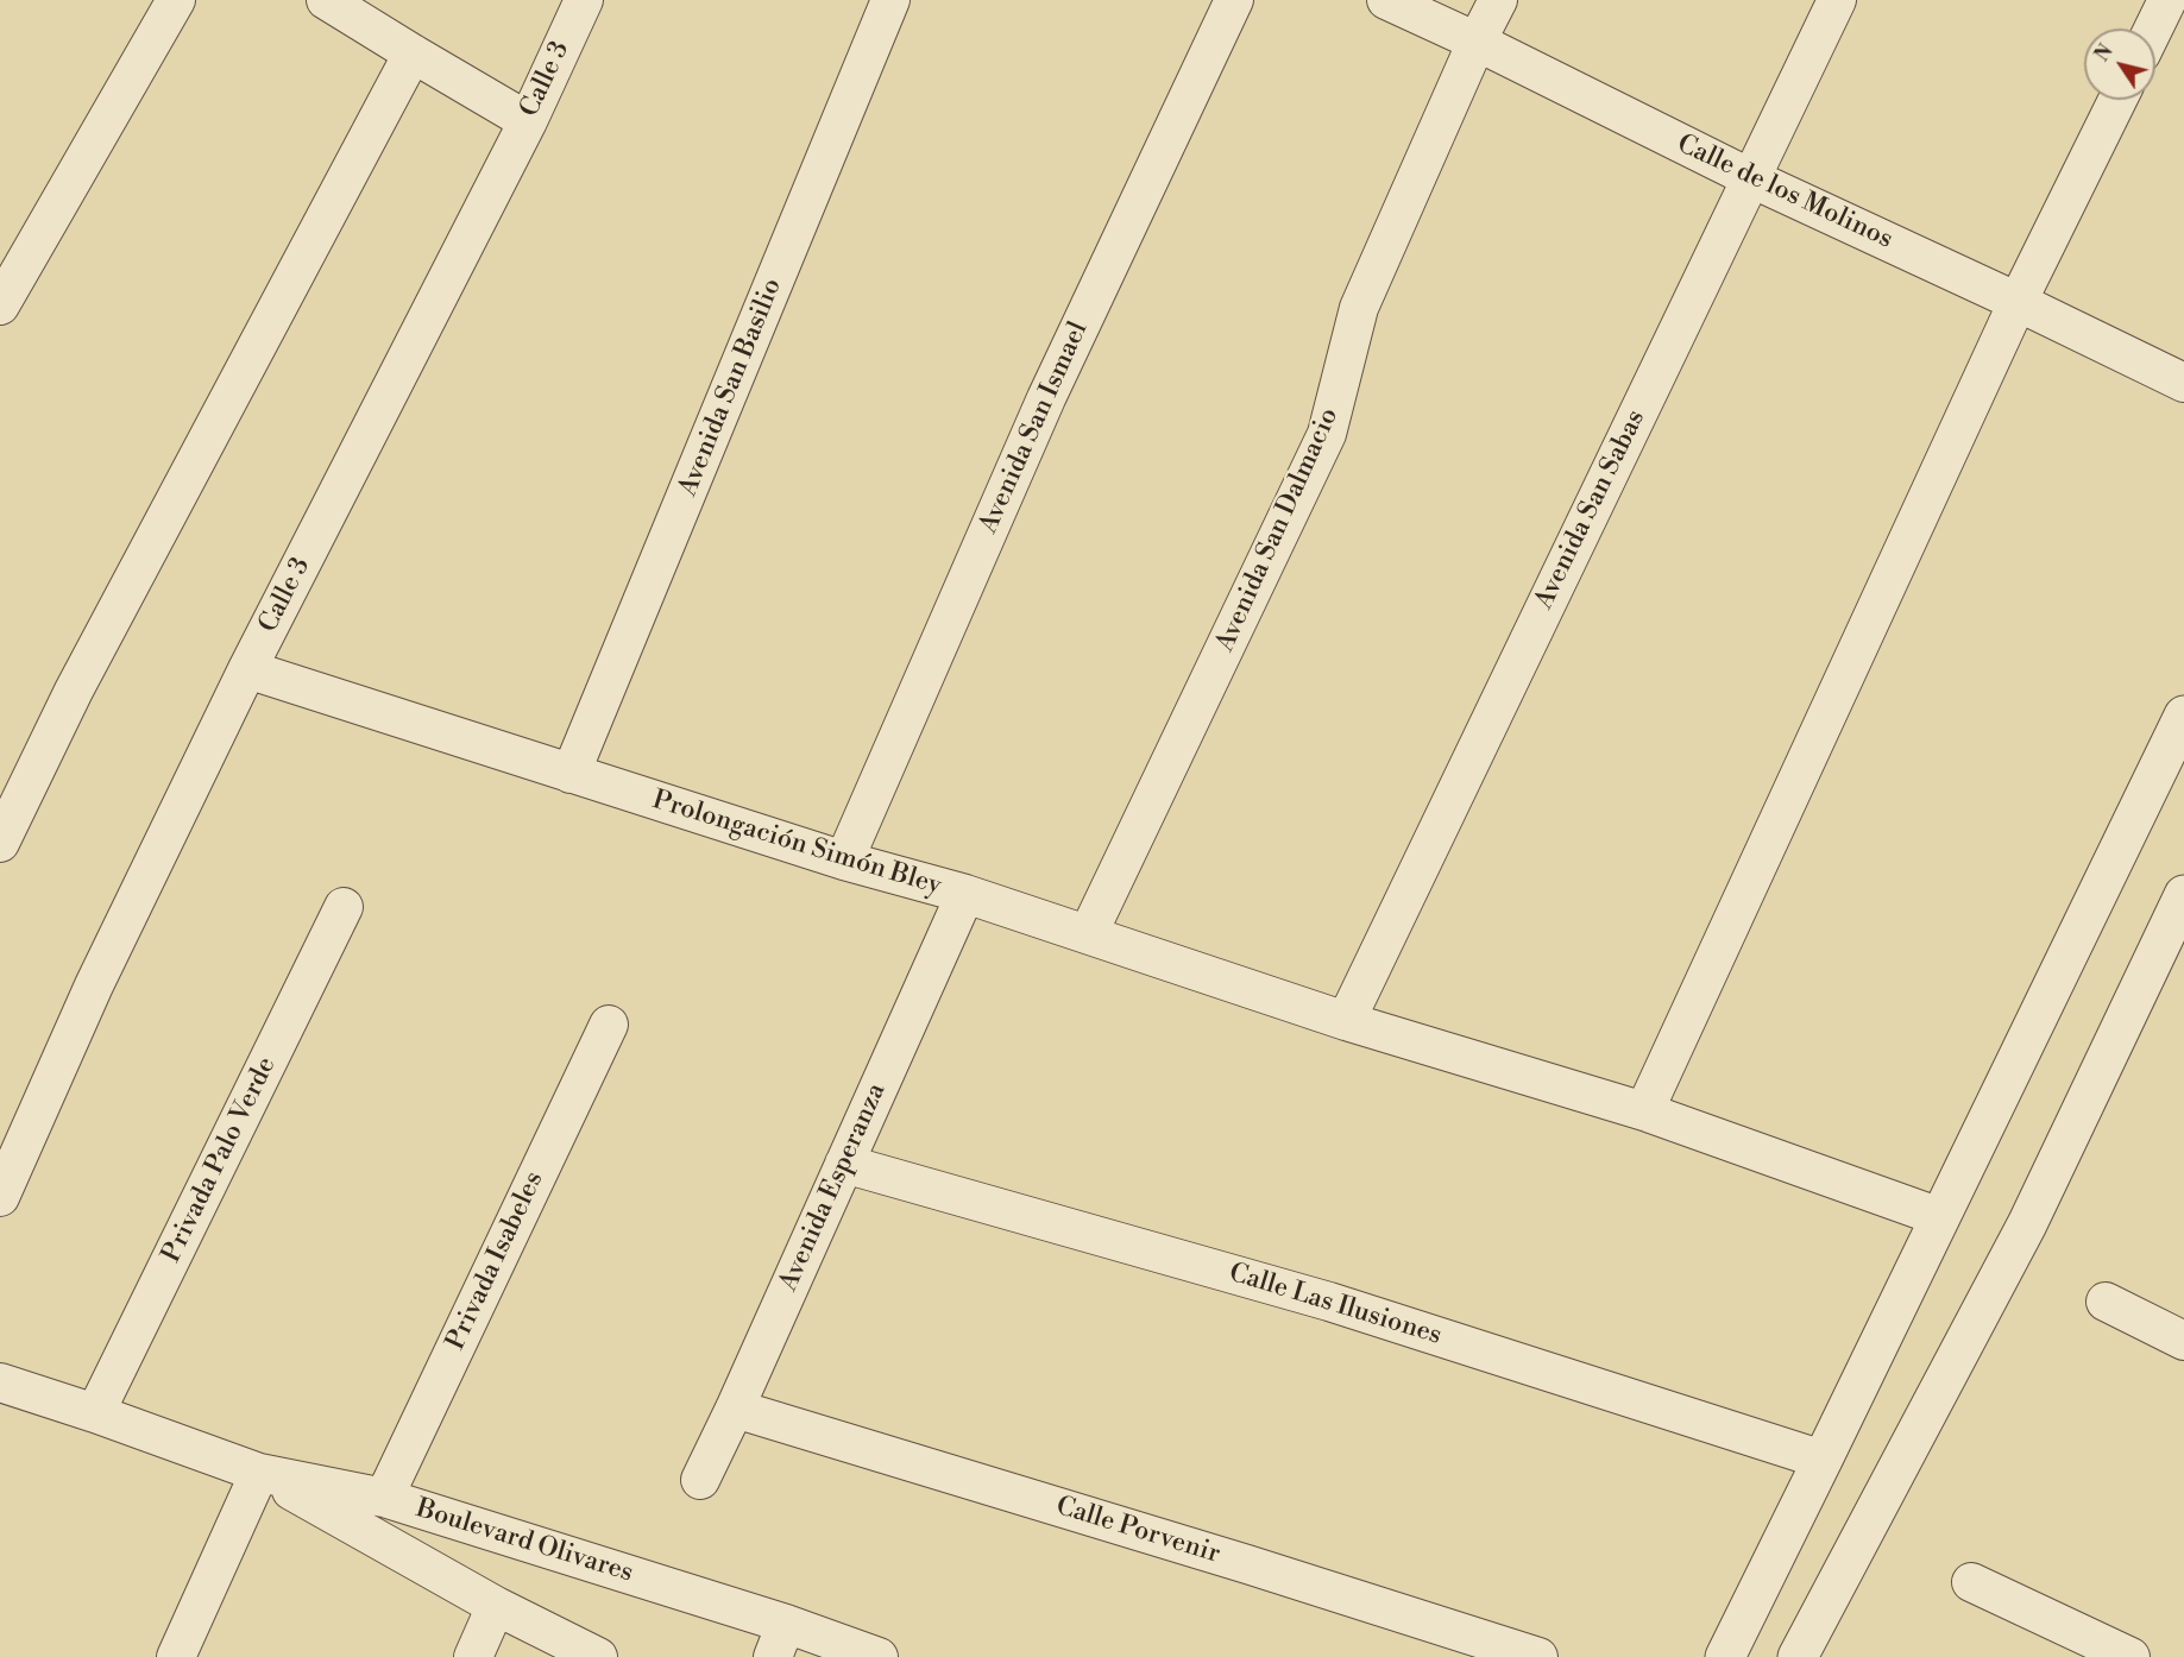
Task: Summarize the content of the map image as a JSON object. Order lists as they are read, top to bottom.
{
  "streets": {
    "street": [
      "Calle 3",
      "Calle de los Molinos",
      "Avenida San Basilio",
      "Avenida San Ismael",
      "Avenida San Sabas",
      "Avenida San Dalmacio",
      "Prolongación Simón Bley",
      "Privada Palo Verde",
      "Avenida Esperanza",
      "Privada Isabeles",
      "Calle Las Ilusiones",
      "Calle Porvenir",
      "Boulevard Olivares"
    ]
  },
  "crossings": [
    ["Calle 3", "Prolongación Simón Bley"],
    ["Calle de los Molinos", "Avenida San Sabas"],
    ["Calle de los Molinos", "Avenida San Dalmacio"],
    ["Avenida San Basilio", "Prolongación Simón Bley"],
    ["Avenida San Ismael", "Prolongación Simón Bley"],
    ["Avenida San Sabas", "Prolongación Simón Bley"],
    ["Avenida San Dalmacio", "Prolongación Simón Bley"],
    ["Prolongación Simón Bley", "Avenida Esperanza"],
    ["Privada Palo Verde", "Boulevard Olivares"],
    ["Avenida Esperanza", "Calle Las Ilusiones"],
    ["Avenida Esperanza", "Calle Porvenir"],
    ["Privada Isabeles", "Boulevard Olivares"]
  ],
  "north": "top left"
}
